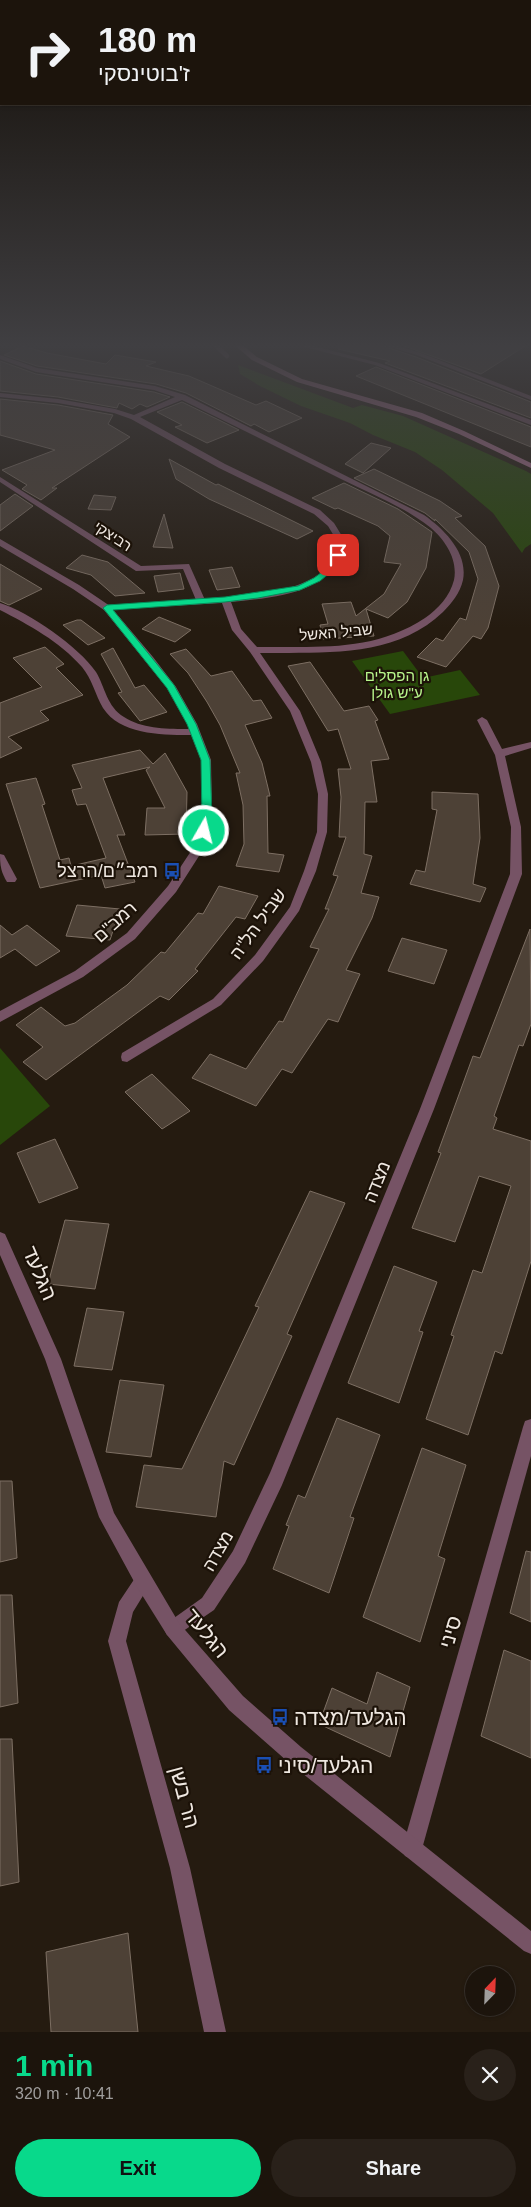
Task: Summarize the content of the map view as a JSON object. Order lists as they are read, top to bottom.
{
  "streets": {
    "street": [
      "רביצקי",
      "שביל האשל",
      "רמב\"ם",
      "שביל הל\"ה",
      "מצדה",
      "הגלעד",
      "סיני",
      "הר בשן"
    ]
  },
  "crossings": [
    ["שביל האשל", "שביל הל\"ה"],
    ["מצדה", "הגלעד"],
    ["הגלעד", "סיני"],
    ["הגלעד", "הר בשן"]
  ],
  "parks": ["גן הפסלים ע\"ש גולן"],
  "places": {
    "bus stop": ["רמב״ם/הרצל", "הגלעד/מצדה", "הגלעד/סיני"]
  },
  "north": "top right",
  "page": {
    "turn": ["180 m", "ז'בוטינסקי"],
    "heading": ["1 min", "320 m · 10:41"],
    "buttons": ["Exit", "Share"]
  }
}
